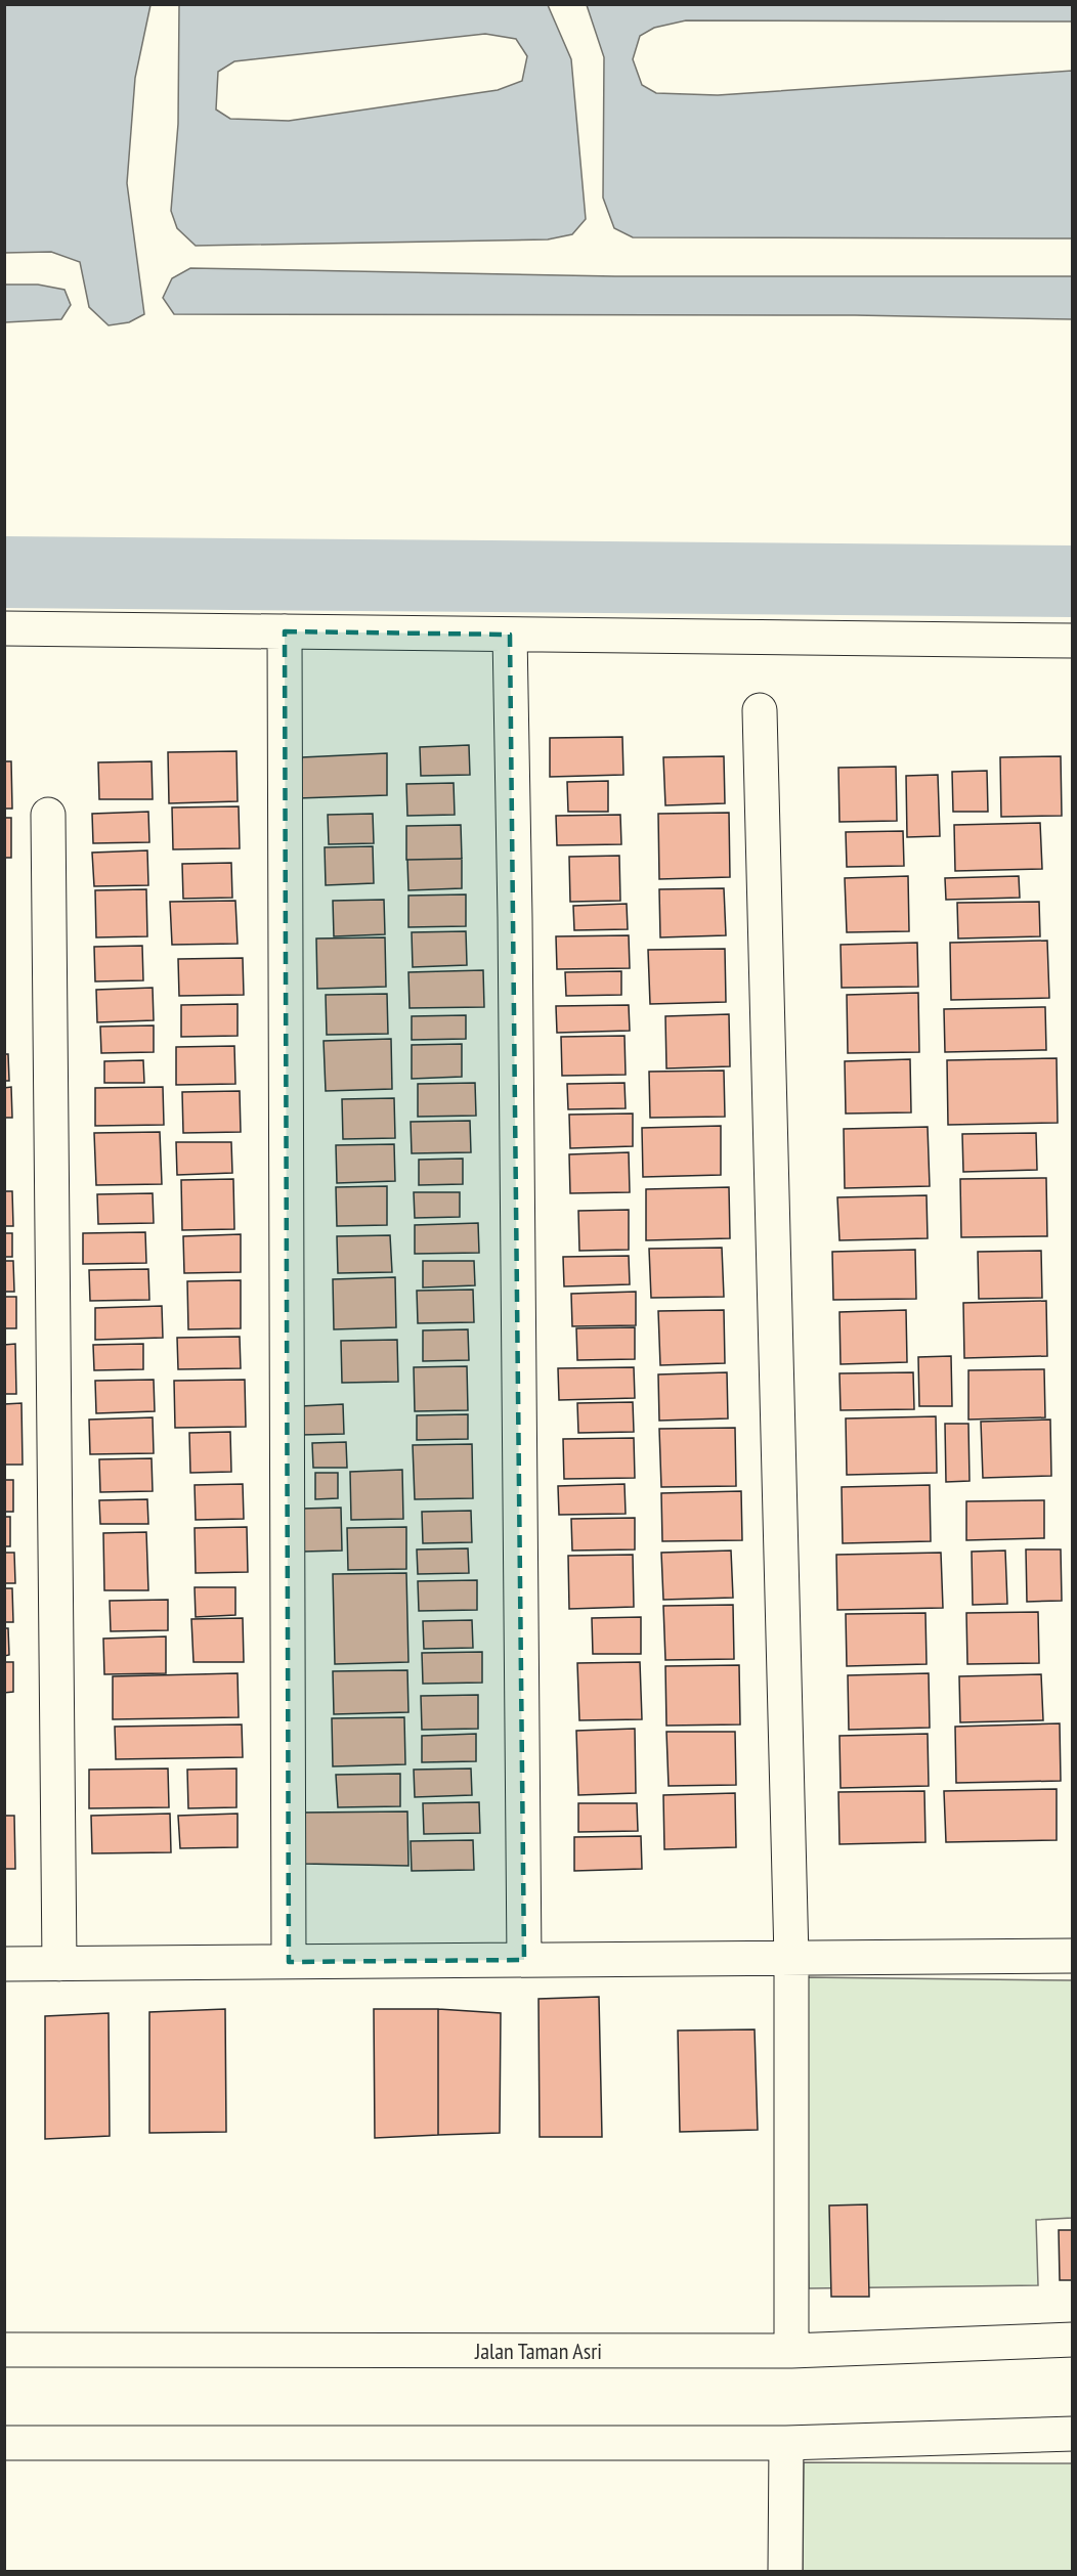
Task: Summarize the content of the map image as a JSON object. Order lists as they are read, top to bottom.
{
  "streets": {
    "street": ["Jalan Taman Asri"]
  }
}
